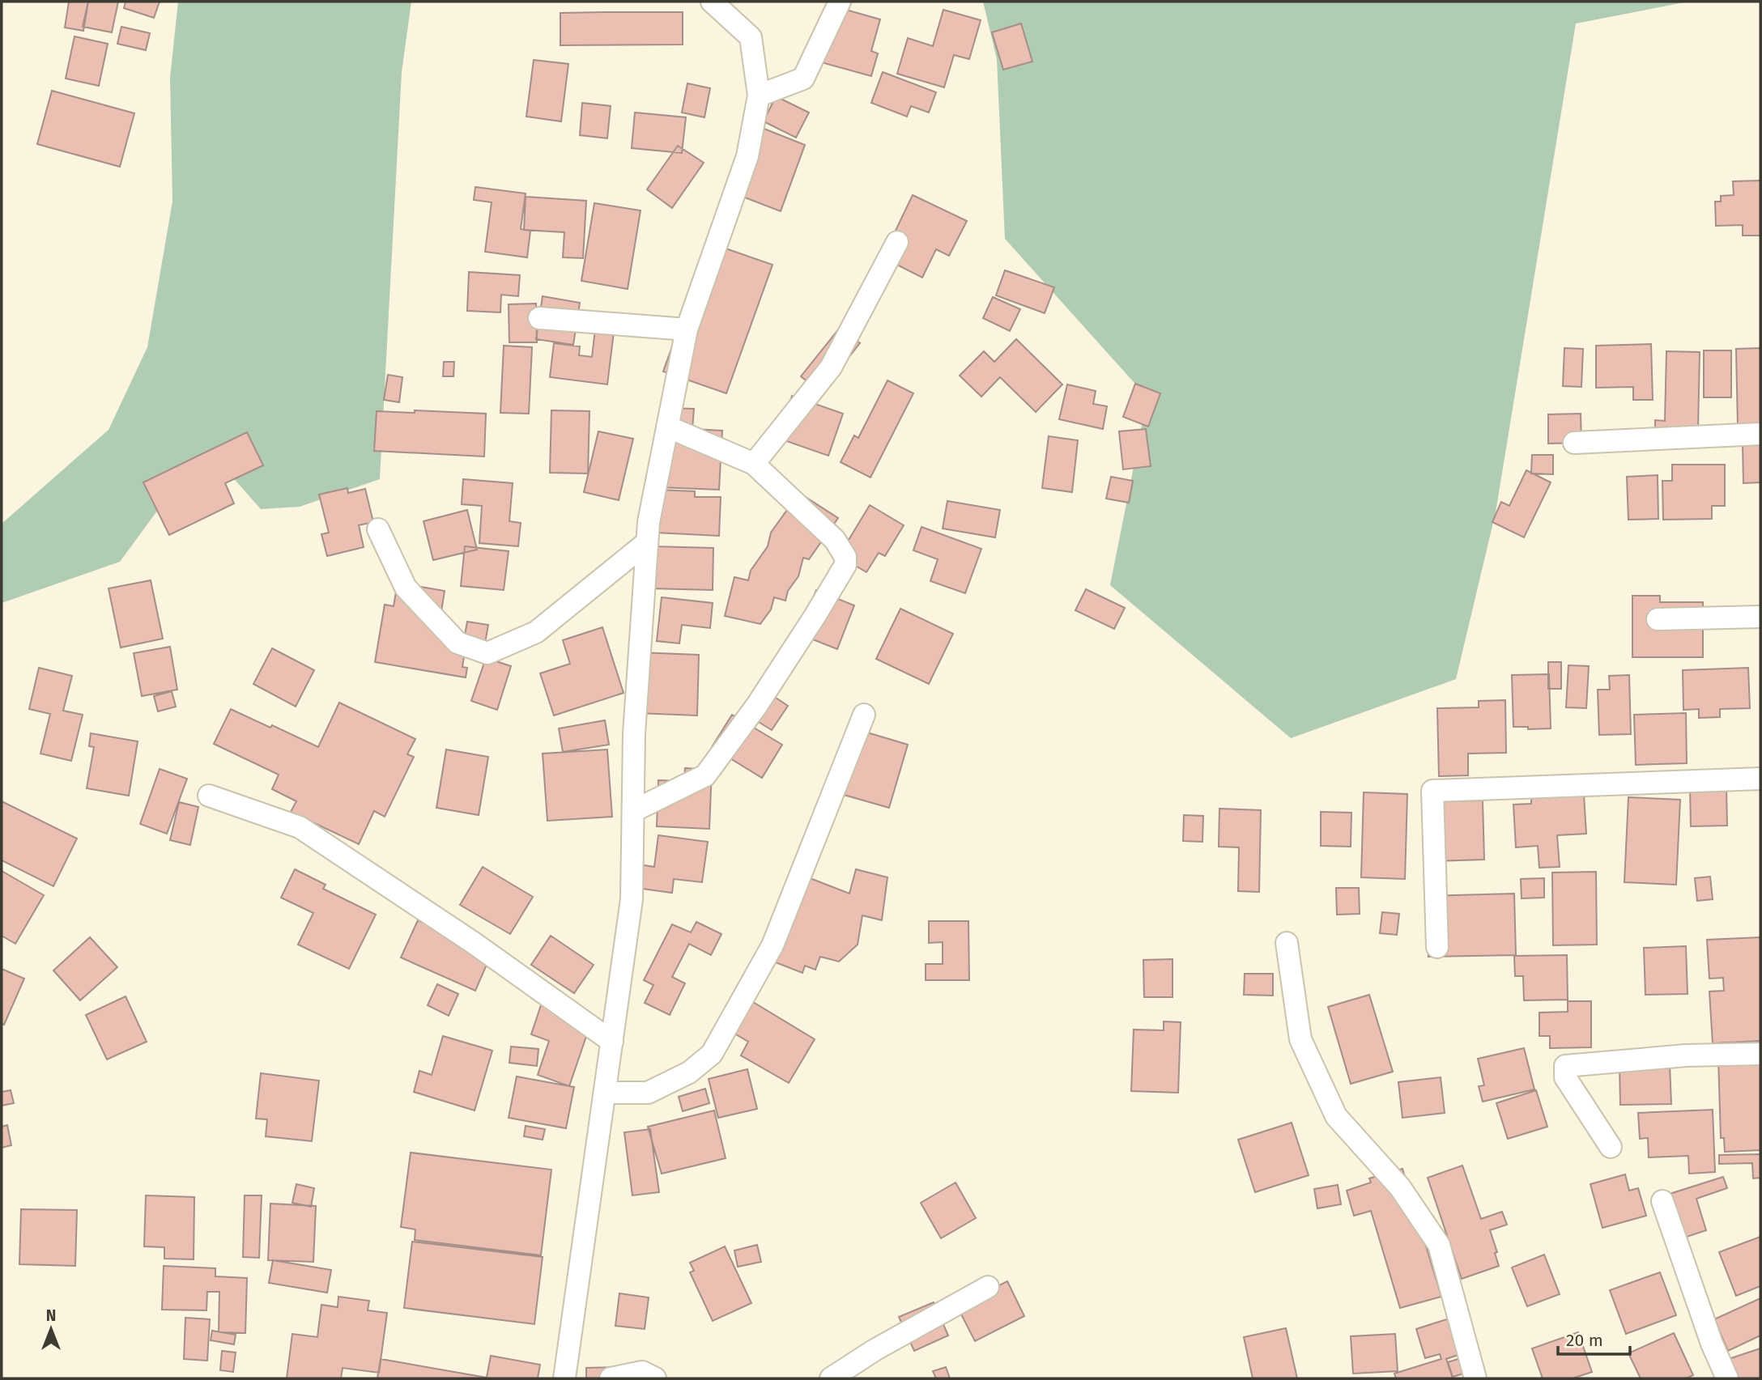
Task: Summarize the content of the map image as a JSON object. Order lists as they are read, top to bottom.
{
  "scale_bar": "20 m",
  "north": "top"
}
